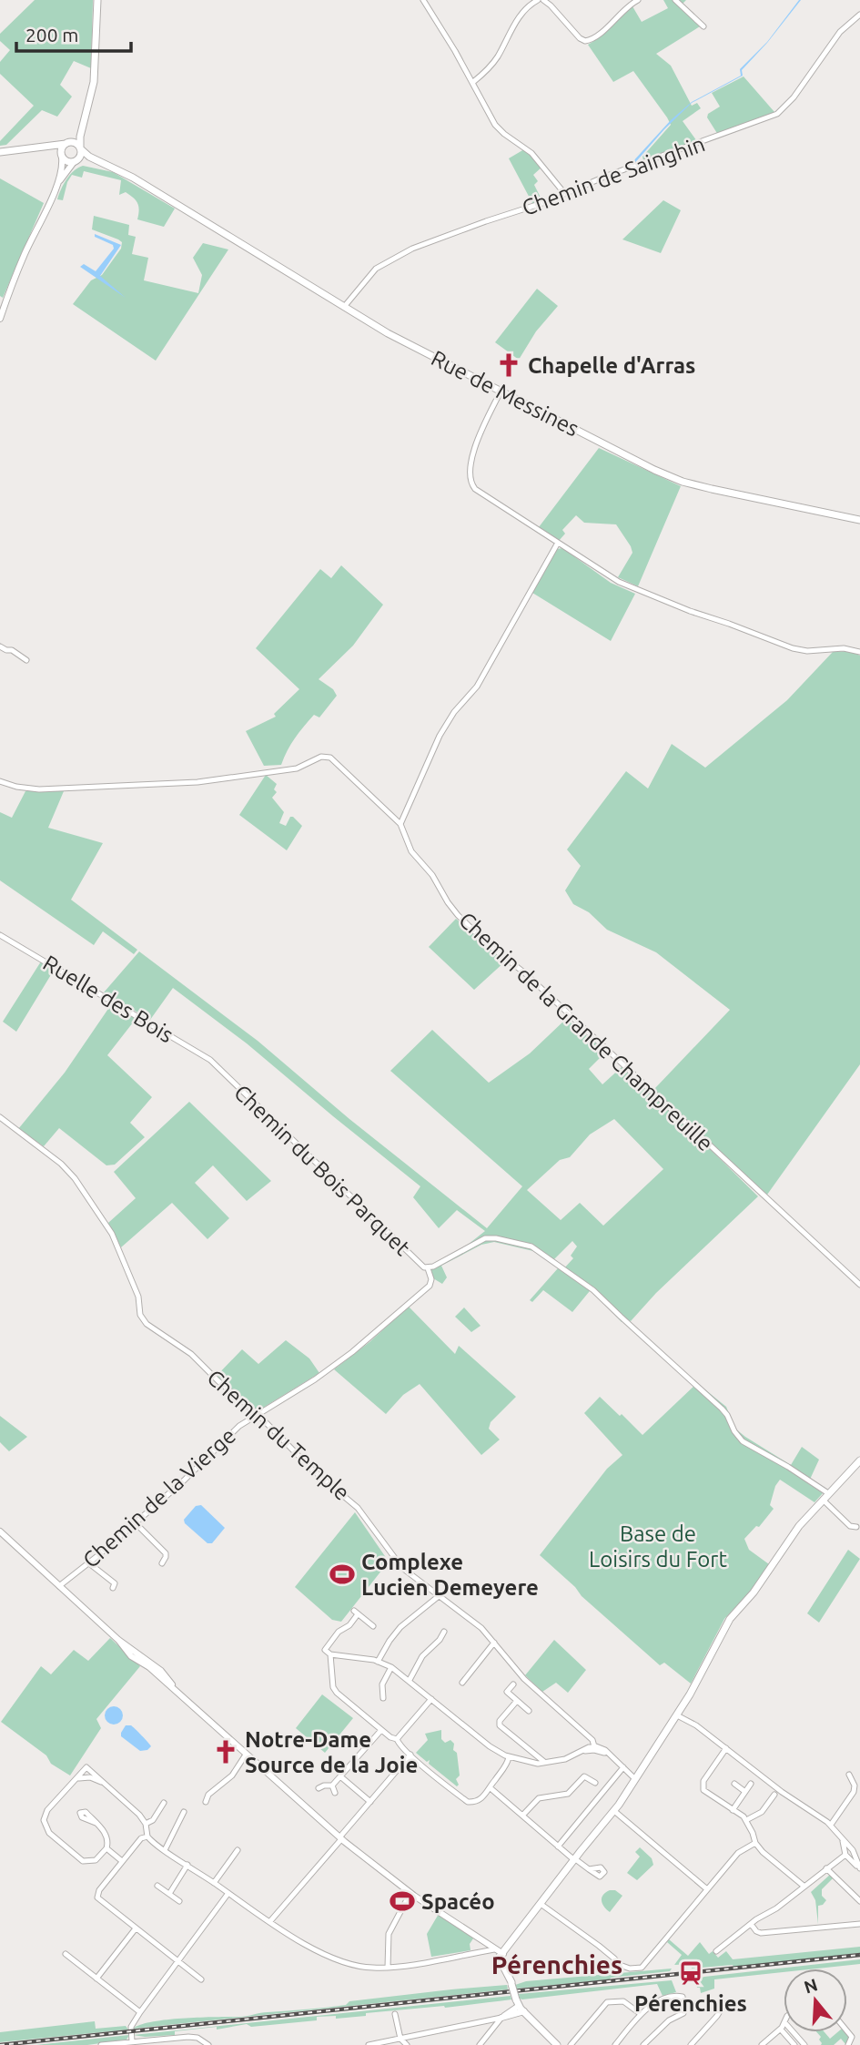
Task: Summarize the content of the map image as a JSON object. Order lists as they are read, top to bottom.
{
  "streets": {
    "main road": ["Rue de Messines"],
    "street": [
      "Chemin de Sainghin",
      "Ruelle des Bois",
      "Chemin de la Grande Champreuille",
      "Chemin du Bois Parquet",
      "Chemin du Temple",
      "Chemin de la Vierge"
    ]
  },
  "crossings": [
    ["Chemin de Sainghin", "Rue de Messines"],
    ["Ruelle des Bois", "Chemin du Bois Parquet"],
    ["Chemin du Bois Parquet", "Chemin de la Vierge"],
    ["Chemin du Temple", "Chemin de la Vierge"]
  ],
  "districts": ["Pérenchies"],
  "parks": ["Base de Loisirs du Fort"],
  "places": {
    "church": ["Chapelle d'Arras", "Notre-Dame Source de la Joie"],
    "sports": ["Complexe Lucien Demeyere", "Spacéo"],
    "station": ["Pérenchies"]
  },
  "scale_bar": "200 m",
  "north": "top"
}
